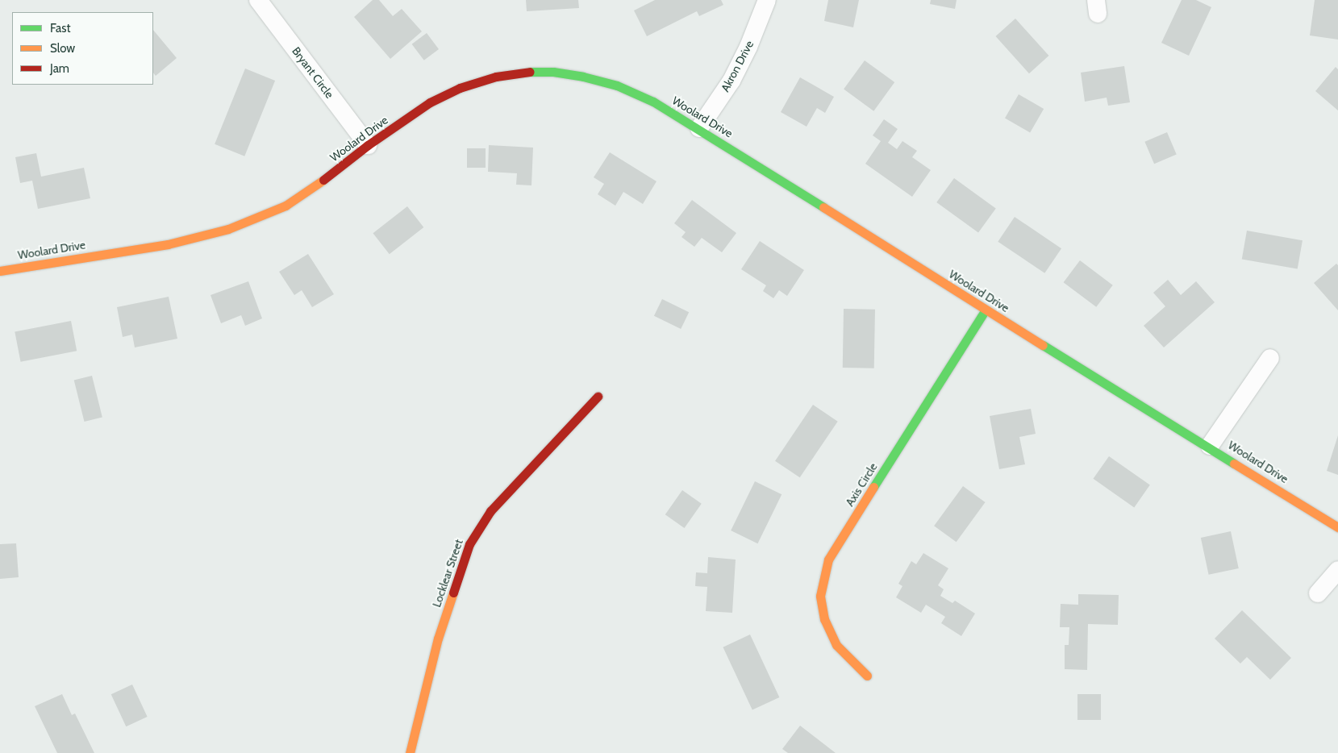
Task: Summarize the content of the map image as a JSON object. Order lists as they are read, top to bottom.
{
  "streets": {
    "street": [
      "Akron Drive",
      "Bryant Circle",
      "Woolard Drive",
      "Axis Circle",
      "Locklear Street"
    ]
  },
  "crossings": [
    ["Akron Drive", "Woolard Drive"],
    ["Bryant Circle", "Woolard Drive"],
    ["Woolard Drive", "Axis Circle"]
  ],
  "legend": ["Fast", "Slow", "Jam"]
}
